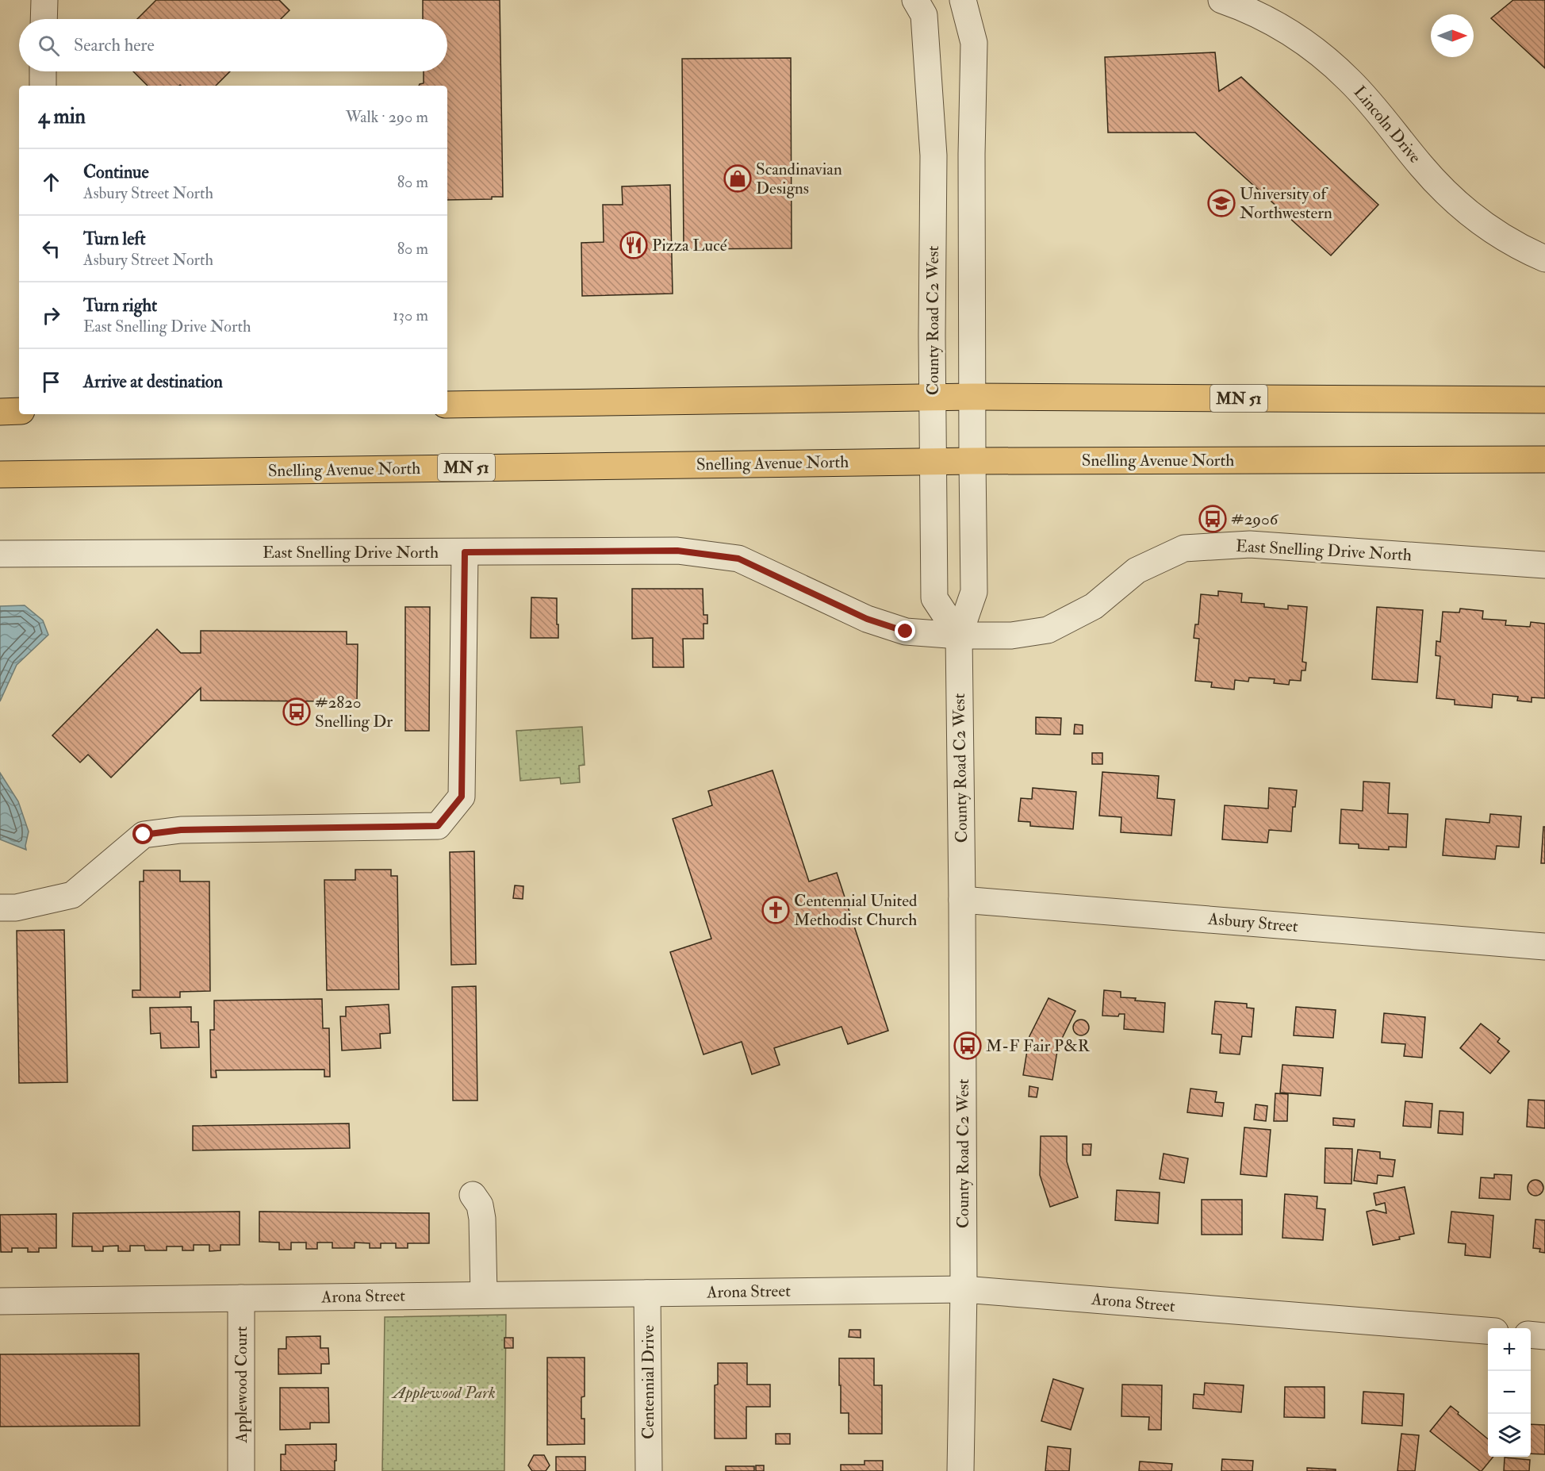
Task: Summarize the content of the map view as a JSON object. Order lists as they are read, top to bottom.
{
  "streets": {
    "highway": ["MN 51", "Snelling Avenue North"],
    "street": [
      "Lincoln Drive",
      "County Road C2 West",
      "East Snelling Drive North",
      "Asbury Street",
      "Arona Street",
      "Centennial Drive",
      "Applewood Court"
    ]
  },
  "crossings": [
    ["County Road C2 West", "MN 51"],
    ["County Road C2 West", "Snelling Avenue North"],
    ["County Road C2 West", "East Snelling Drive North"],
    ["County Road C2 West", "Asbury Street"],
    ["County Road C2 West", "Arona Street"],
    ["Arona Street", "Centennial Drive"],
    ["Arona Street", "Applewood Court"]
  ],
  "parks": ["Applewood Park"],
  "places": {
    "shop": ["Scandinavian Designs"],
    "school or university": ["University of Northwestern"],
    "restaurant": ["Pizza Lucé"],
    "bus stop": ["#2906", "#2820 Snelling Dr", "M-F Fair P&R"],
    "church": ["Centennial United Methodist Church"]
  },
  "north": "right",
  "page": {
    "search": "Search here",
    "heading": ["4 min", "Walk · 290 m"],
    "list": [
      ["Continue", "Asbury Street North", "80 m"],
      ["Turn left", "Asbury Street North", "80 m"],
      ["Turn right", "East Snelling Drive North", "130 m"],
      "Arrive at destination"
    ],
    "map_buttons": ["+", "−"]
  }
}
